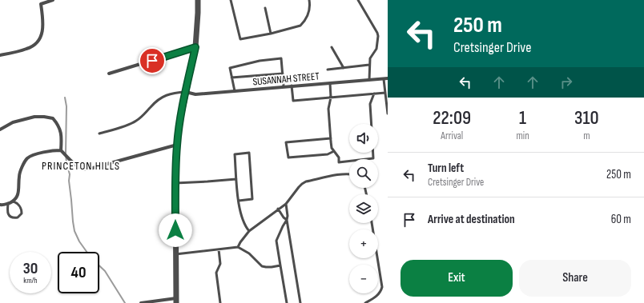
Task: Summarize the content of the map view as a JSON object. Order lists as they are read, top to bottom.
{
  "streets": {
    "street": ["SUSANNAH STREET"]
  },
  "districts": ["PRINCETON HILLS"],
  "page": {
    "turn": ["250 m", "Cretsinger Drive"],
    "eta": [
      "22:09",
      "Arrival",
      "1",
      "min",
      "310",
      "m"
    ],
    "map_buttons": ["+", "−"],
    "list": [
      {
        "name": "Turn left",
        "note": "Cretsinger Drive",
        "value": "250 m"
      },
      {
        "name": "Arrive at destination",
        "value": "60 m"
      }
    ],
    "speed": "30 km/h",
    "limit": "40",
    "buttons": ["Exit", "Share"]
  }
}
